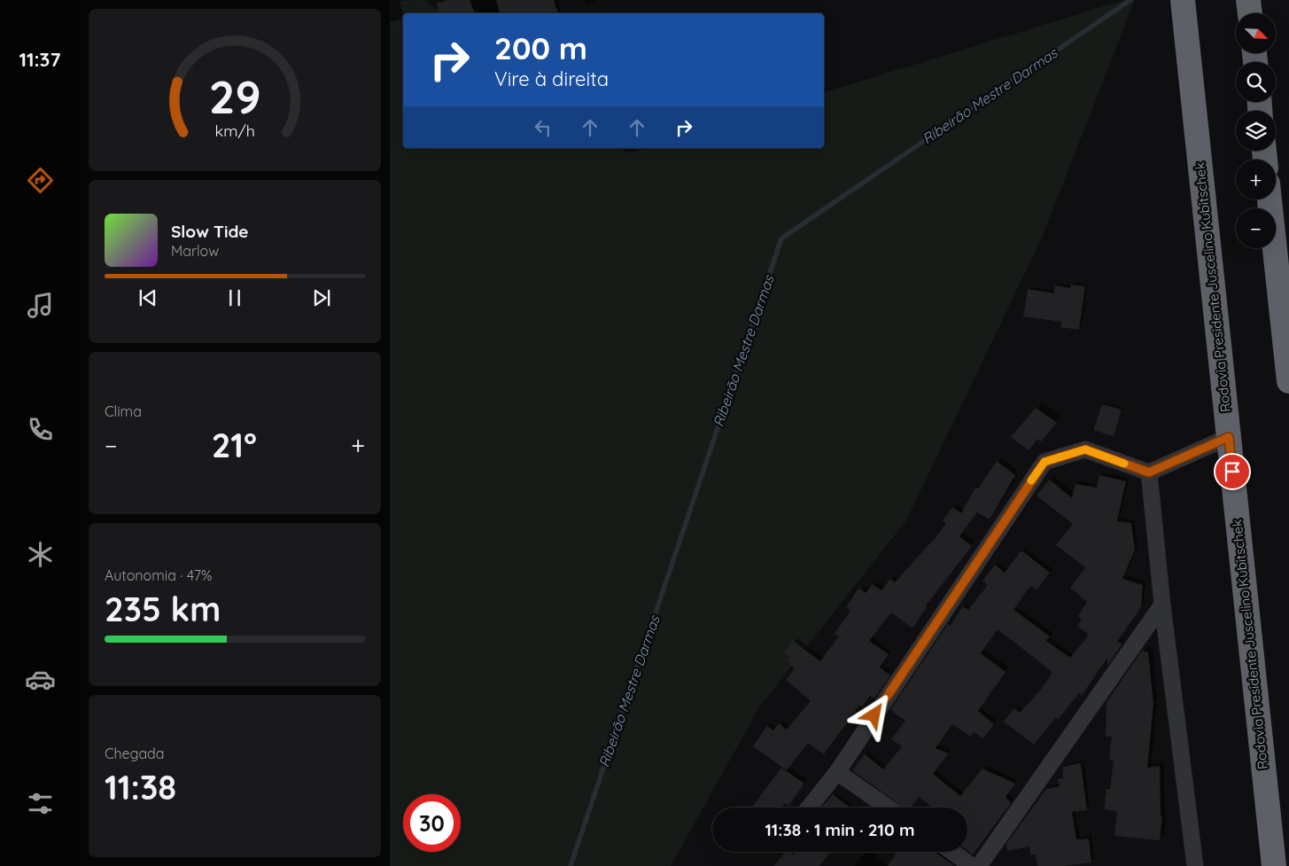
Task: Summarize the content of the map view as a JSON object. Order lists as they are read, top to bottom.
{
  "streets": {
    "highway": ["Rodovia Presidente Juscelino Kubitschek"]
  },
  "water": ["Ribeirão Mestre Darmas"],
  "north": "bottom right",
  "page": {
    "tabs": "11:37",
    "map_buttons": ["+", "−"],
    "turn": ["200 m", "Vire à direita"],
    "song": ["Slow Tide", "Marlow"],
    "tile": [
      "Clima",
      ["Autonomia · 47%", "235 km"],
      ["Chegada", "11:38"]
    ],
    "heat": ["−", "21°", "+"],
    "limit": "30",
    "trip": "11:38 · 1 min · 210 m",
    "gauge": ["29", "km/h"]
  }
}
